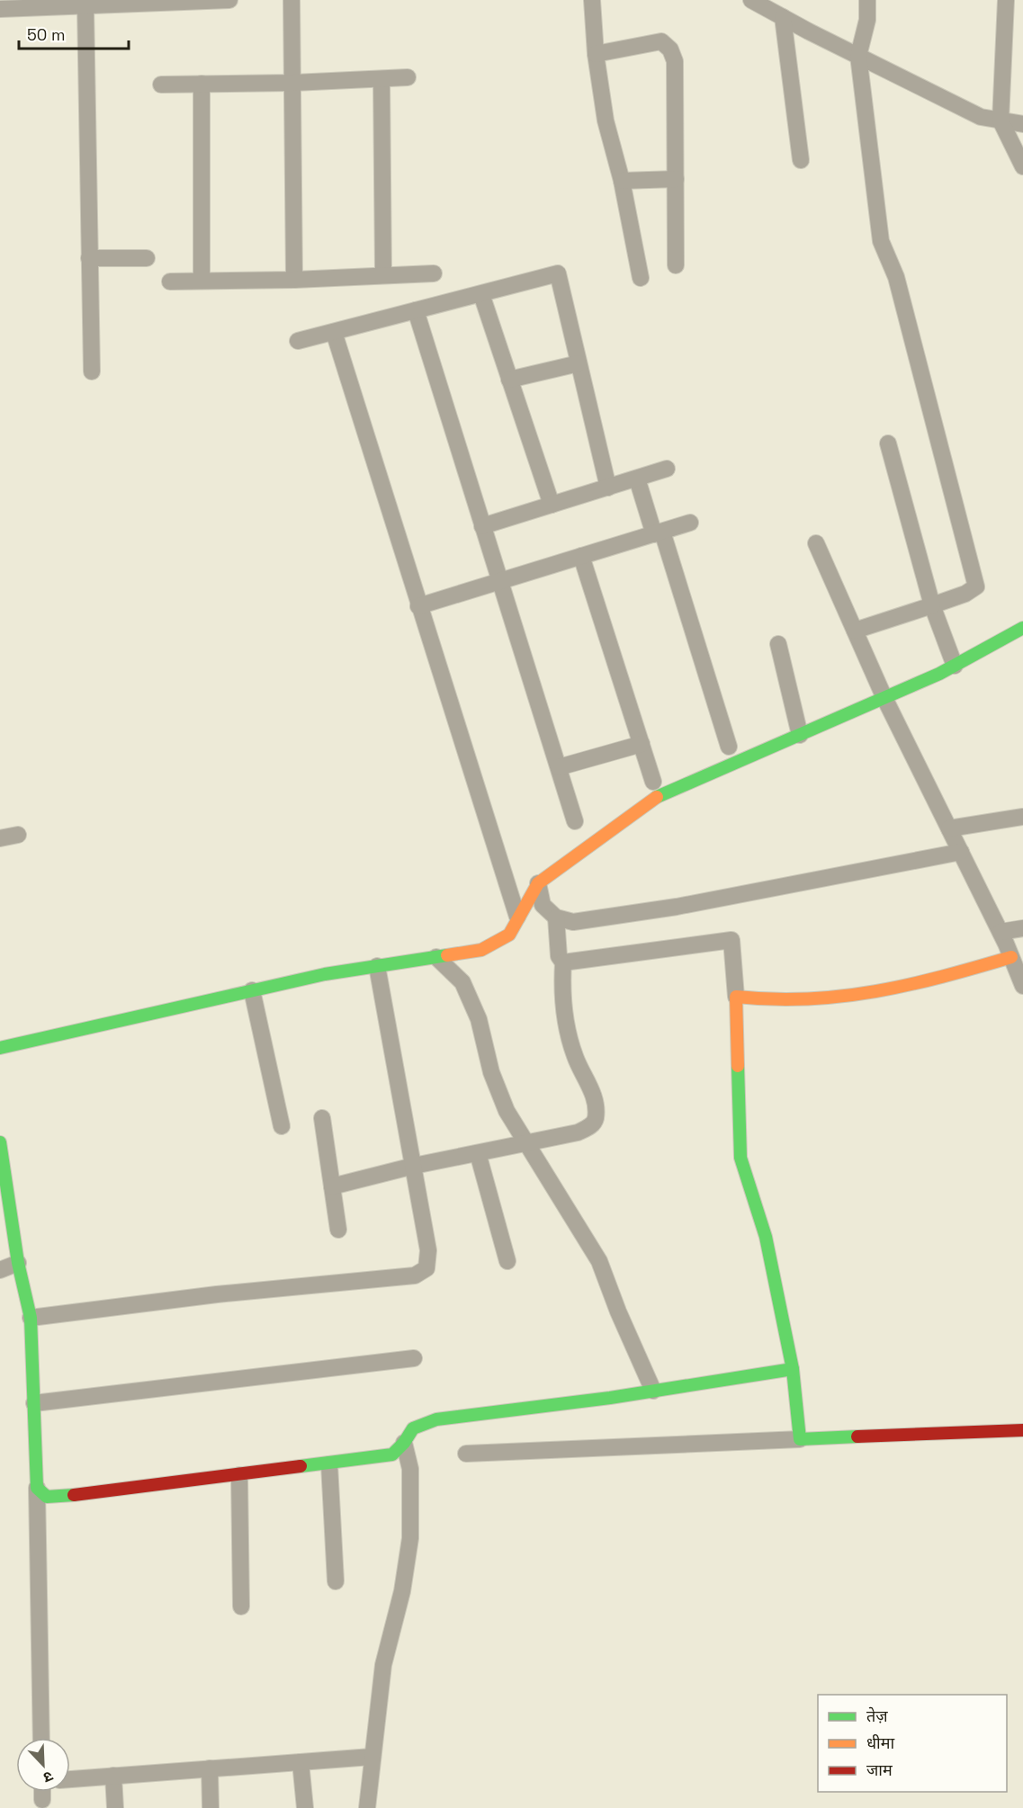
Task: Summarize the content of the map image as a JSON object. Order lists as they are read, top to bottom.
{
  "legend": ["तेज़", "धीमा", "जाम"],
  "scale_bar": "50 m",
  "north": "bottom right"
}
